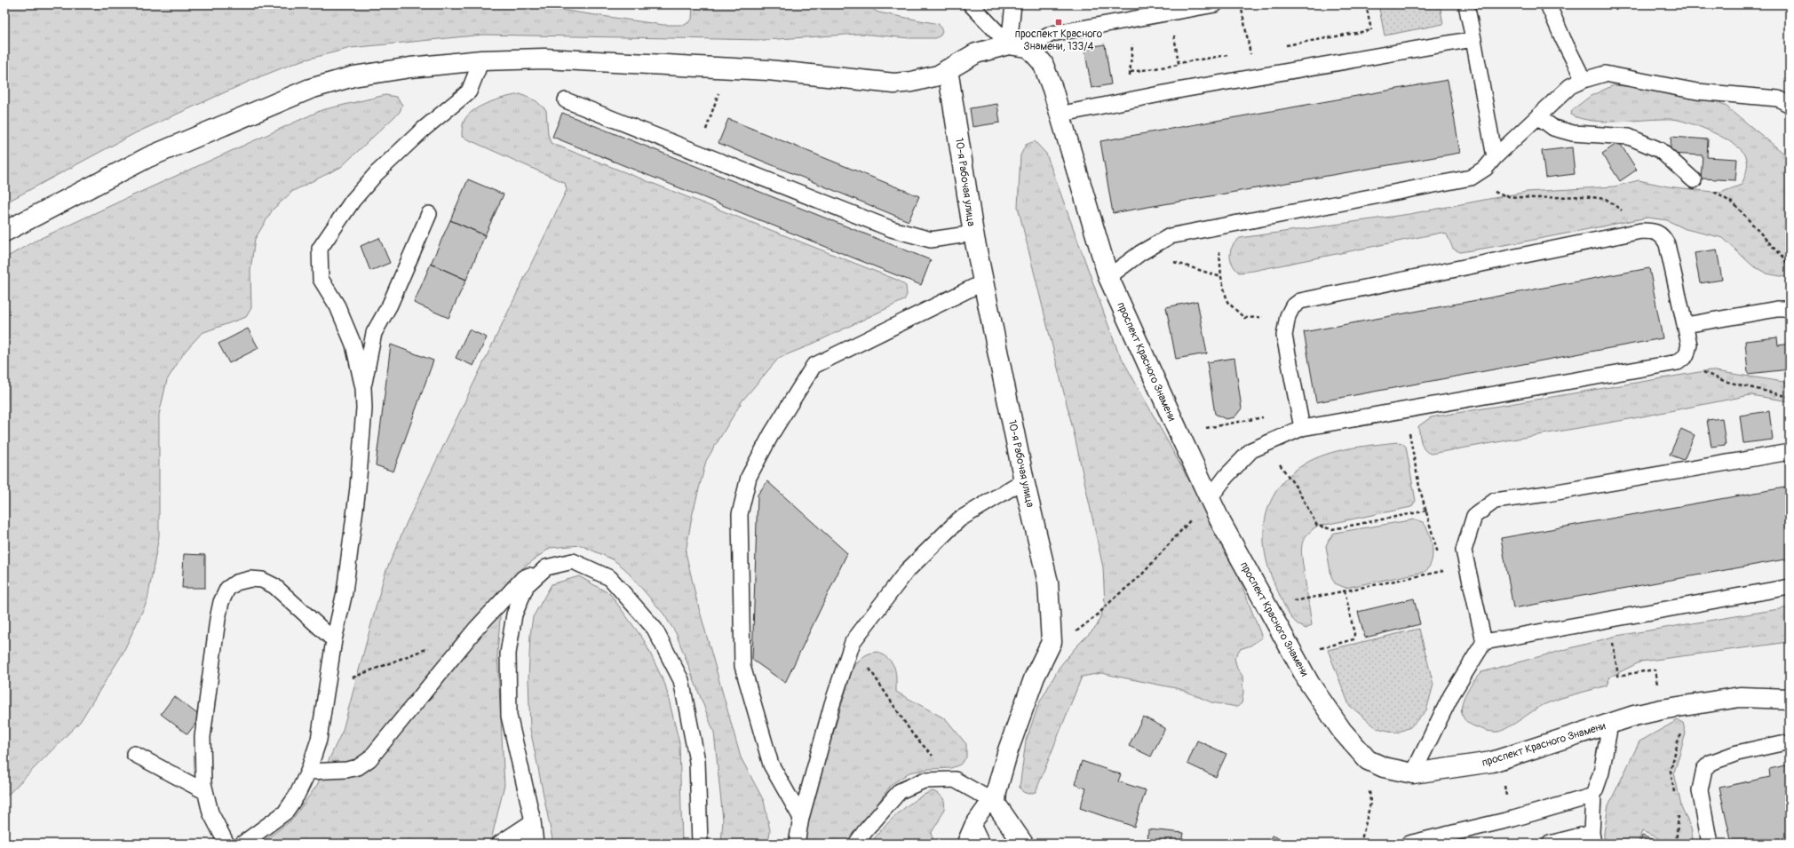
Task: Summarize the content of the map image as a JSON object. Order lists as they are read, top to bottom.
{
  "streets": {
    "main road": ["10-я Рабочая улица", "проспект Красного Знамени"]
  },
  "places": {
    "transit": ["проспект Красного Знамени, 133/4"]
  }
}
